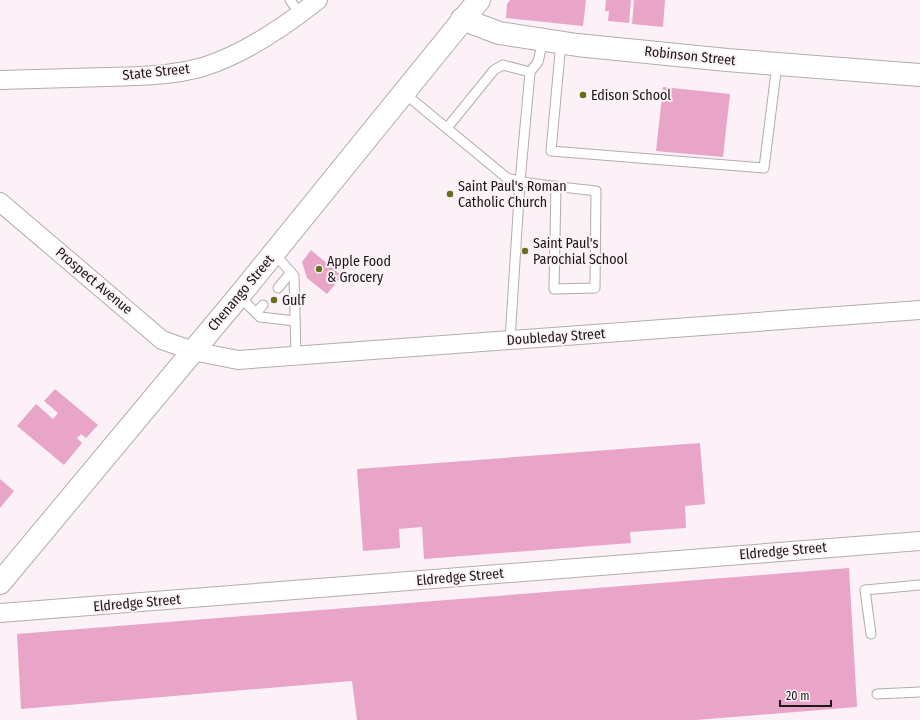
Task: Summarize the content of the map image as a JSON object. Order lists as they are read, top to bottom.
{
  "streets": {
    "street": [
      "Robinson Street",
      "State Street",
      "Prospect Avenue",
      "Chenango Street",
      "Doubleday Street",
      "Eldredge Street"
    ]
  },
  "crossings": [
    ["Robinson Street", "Chenango Street"],
    ["Prospect Avenue", "Chenango Street"],
    ["Prospect Avenue", "Doubleday Street"],
    ["Chenango Street", "Doubleday Street"]
  ],
  "places": [
    "Edison School",
    "Saint Paul's Roman Catholic Church",
    "Saint Paul's Parochial School",
    "Apple Food & Grocery",
    "Gulf"
  ],
  "scale_bar": "20 m"
}
